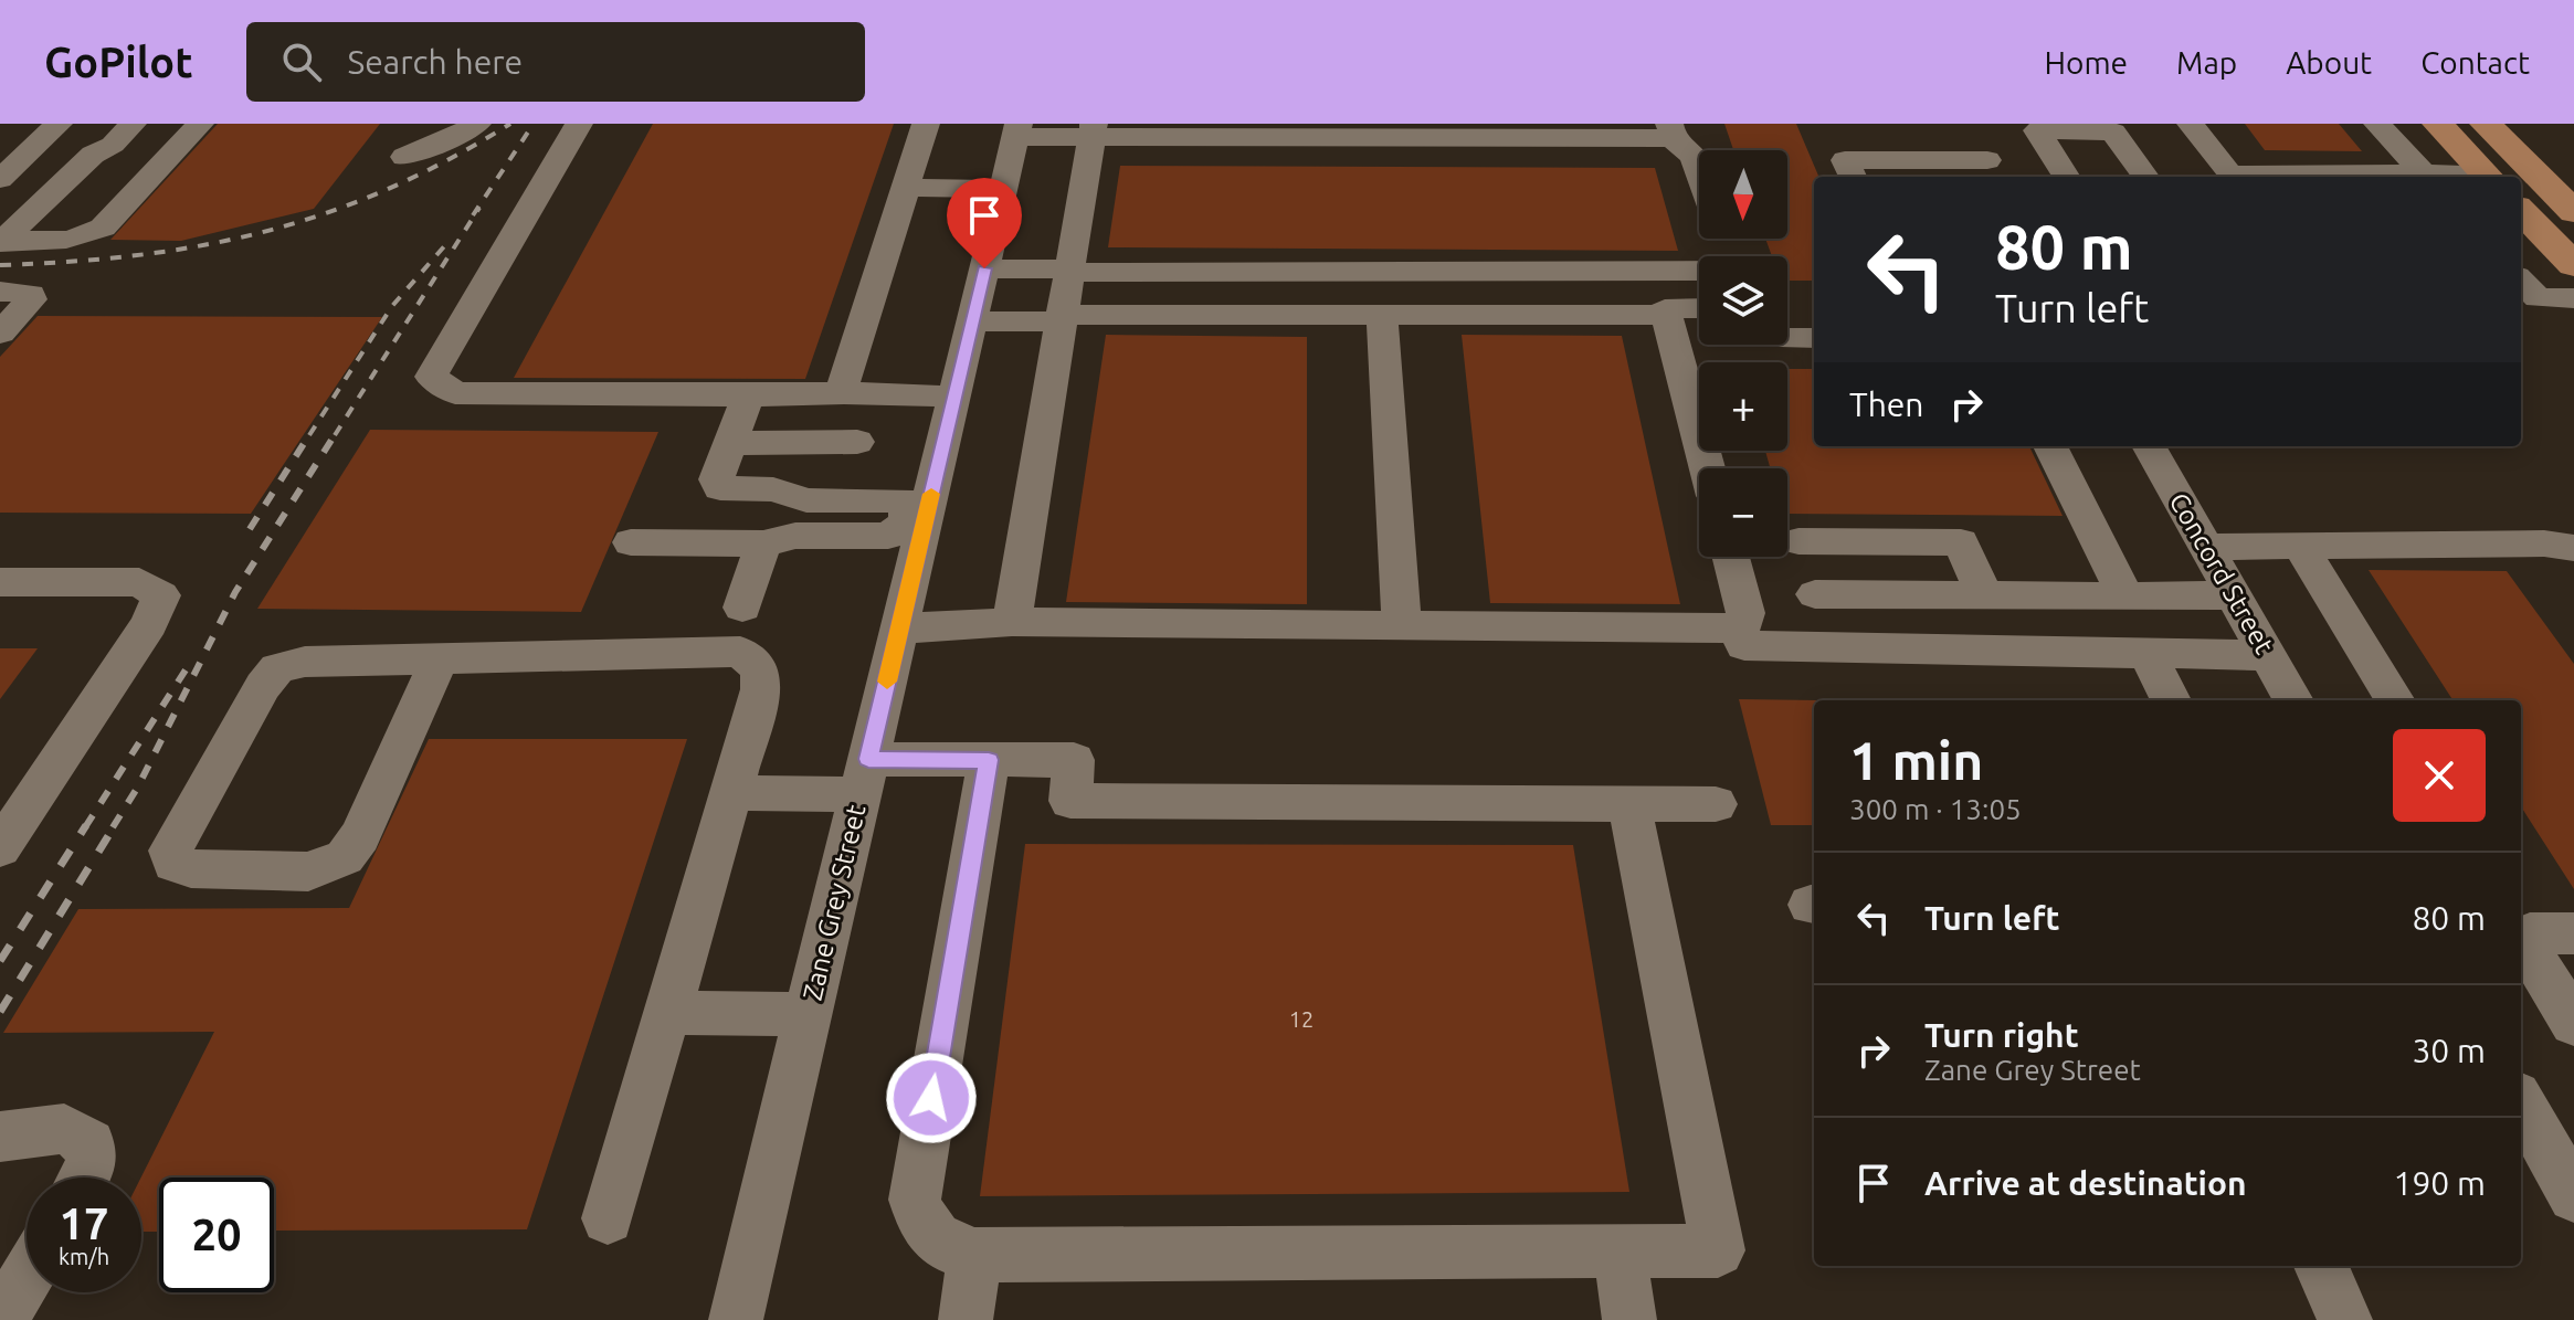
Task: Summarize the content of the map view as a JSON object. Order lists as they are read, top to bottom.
{
  "streets": {
    "street": ["Concord Street", "Zane Grey Street"]
  },
  "house_numbers": ["12"],
  "north": "bottom",
  "page": {
    "header": "GoPilot",
    "search": "Search here",
    "nav": [
      "Home",
      "Map",
      "About",
      "Contact"
    ],
    "map_buttons": ["+", "−"],
    "turn": ["80 m", "Turn left"],
    "then": "Then",
    "heading": ["1 min", "300 m · 13:05"],
    "list": [
      {
        "name": "Turn left",
        "value": "80 m"
      },
      {
        "name": "Turn right",
        "note": "Zane Grey Street",
        "value": "30 m"
      },
      {
        "name": "Arrive at destination",
        "value": "190 m"
      }
    ],
    "speed": "17 km/h",
    "limit": "20"
  }
}
